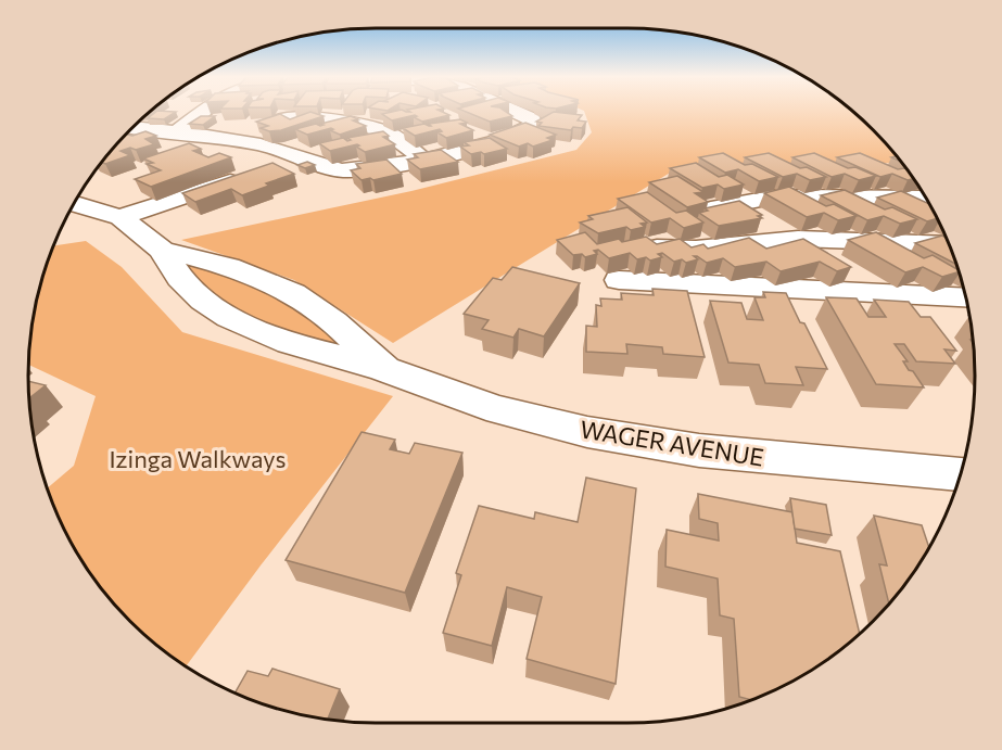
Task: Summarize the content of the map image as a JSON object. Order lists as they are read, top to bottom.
{
  "streets": {
    "street": ["WAGER AVENUE"]
  },
  "parks": ["Izinga Walkways"]
}
